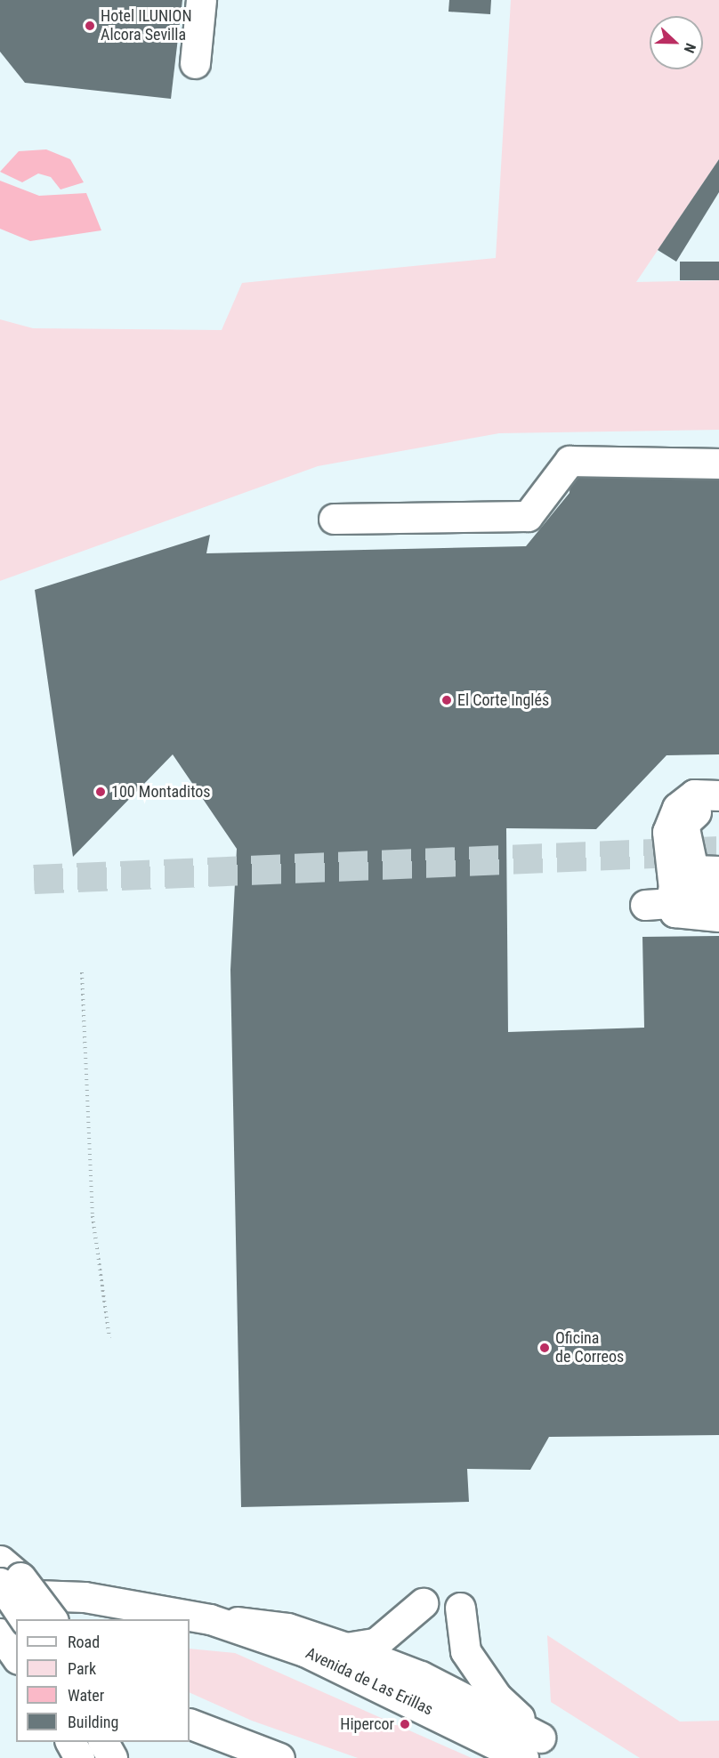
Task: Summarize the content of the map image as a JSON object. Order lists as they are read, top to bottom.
{
  "streets": {
    "main road": ["Avenida de Las Erillas"]
  },
  "places": [
    "Hotel ILUNION Alcora Sevilla",
    "El Corte Inglés",
    "100 Montaditos",
    "Oficina de Correos",
    "Hipercor"
  ],
  "legend": [
    "Road",
    "Park",
    "Water",
    "Building"
  ],
  "north": "right"
}
